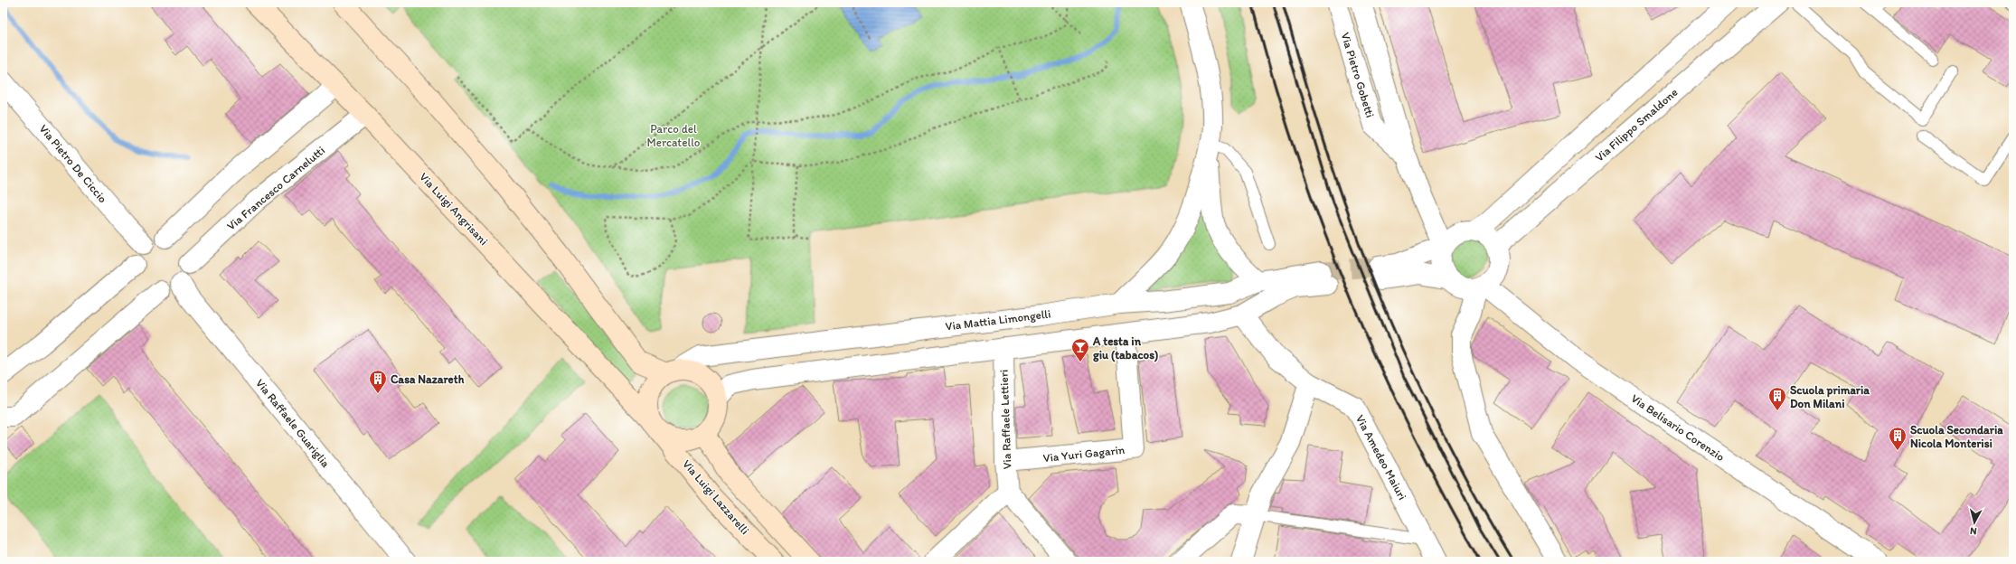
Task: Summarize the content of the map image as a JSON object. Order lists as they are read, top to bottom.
{
  "streets": {
    "street": [
      "Via Pietro Gobetti",
      "Via Filippo Smaldone",
      "Via Pietro De Ciccio",
      "Via Francesco Carnelutti",
      "Via Luigi Angrisani",
      "Via Mattia Limongelli",
      "Via Raffaele Lettieri",
      "Via Raffaele Guariglia",
      "Via Belisario Corenzio",
      "Via Yuri Gagarin",
      "Via Amedeo Maiuri",
      "Via Luigi Lazzarelli"
    ]
  },
  "crossings": [
    ["Via Pietro Gobetti", "Via Filippo Smaldone"],
    ["Via Pietro Gobetti", "Via Belisario Corenzio"],
    ["Via Filippo Smaldone", "Via Belisario Corenzio"],
    ["Via Pietro De Ciccio", "Via Francesco Carnelutti"],
    ["Via Pietro De Ciccio", "Via Raffaele Guariglia"],
    ["Via Francesco Carnelutti", "Via Luigi Angrisani"],
    ["Via Francesco Carnelutti", "Via Raffaele Guariglia"],
    ["Via Luigi Angrisani", "Via Mattia Limongelli"],
    ["Via Luigi Angrisani", "Via Luigi Lazzarelli"],
    ["Via Mattia Limongelli", "Via Raffaele Lettieri"],
    ["Via Mattia Limongelli", "Via Yuri Gagarin"],
    ["Via Mattia Limongelli", "Via Amedeo Maiuri"],
    ["Via Mattia Limongelli", "Via Luigi Lazzarelli"],
    ["Via Raffaele Lettieri", "Via Yuri Gagarin"]
  ],
  "parks": ["Parco del Mercatello"],
  "places": {
    "bar": ["A testa in giu (tabacos)"],
    "building": ["Casa Nazareth", "Scuola primaria Don Milani", "Scuola Secondaria Nicola Monterisi"]
  },
  "north": "bottom"
}
